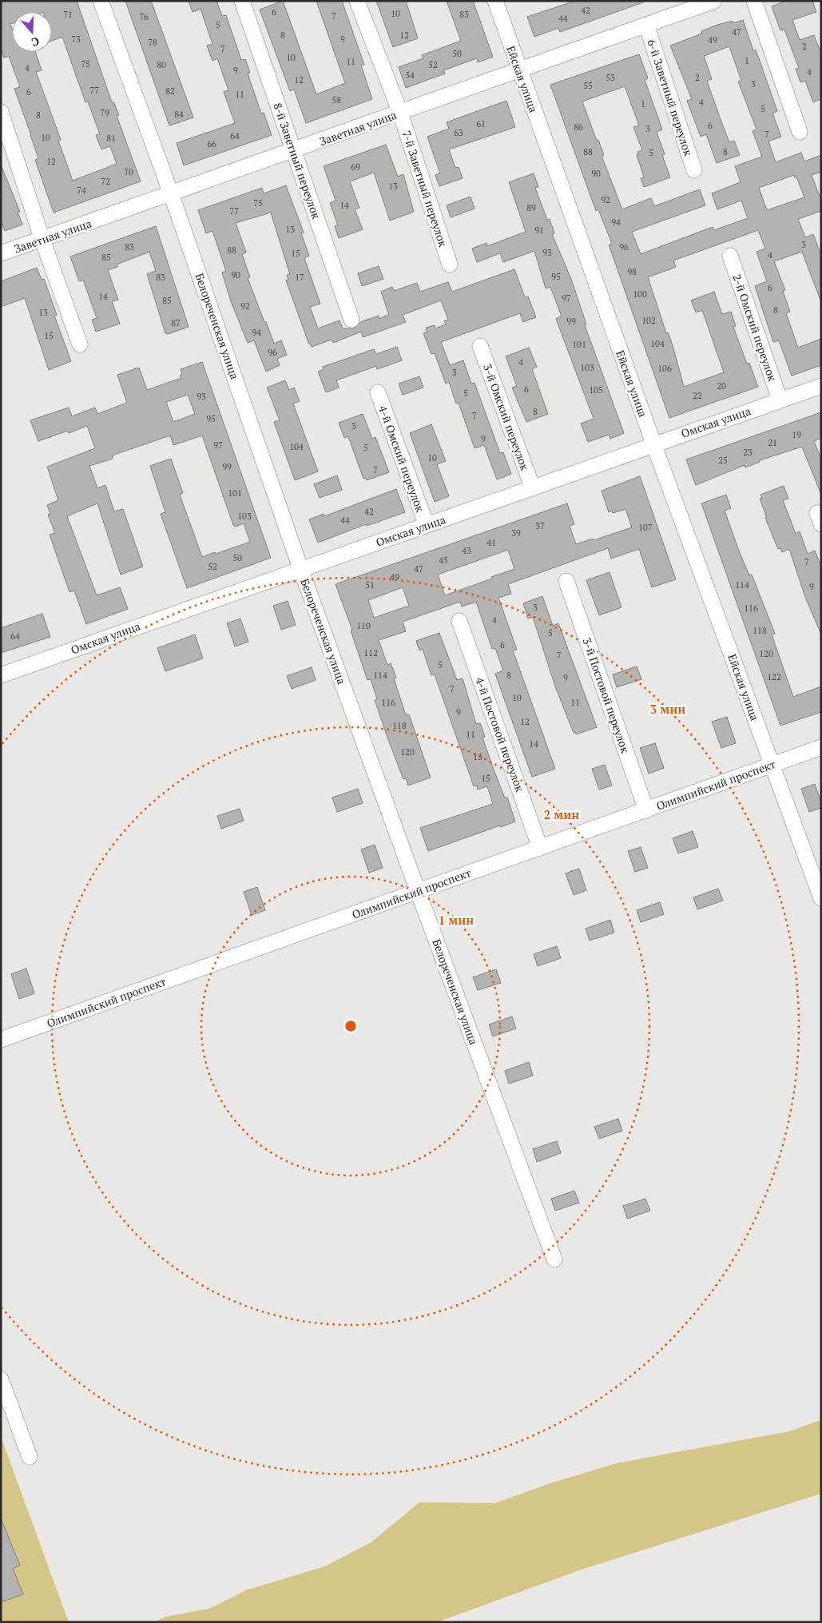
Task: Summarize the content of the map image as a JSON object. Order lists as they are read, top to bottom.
{
  "streets": {
    "street": [
      "Ейская улица",
      "6-й Заветный переулок",
      "Заветная улица",
      "8-й Заветный переулок",
      "7-й Заветный переулок",
      "Белореченская улица",
      "2-й Омский переулок",
      "3-й Омский переулок",
      "Омская улица",
      "4-й Омский переулок",
      "3-й Постовой переулок",
      "4-й Постовой переулок",
      "Олимпийский проспект"
    ]
  },
  "crossings": [
    ["Ейская улица", "Заветная улица"],
    ["Ейская улица", "Омская улица"],
    ["Ейская улица", "Олимпийский проспект"],
    ["6-й Заветный переулок", "Заветная улица"],
    ["Заветная улица", "8-й Заветный переулок"],
    ["Заветная улица", "7-й Заветный переулок"],
    ["Заветная улица", "Белореченская улица"],
    ["Белореченская улица", "Омская улица"],
    ["Белореченская улица", "Олимпийский проспект"],
    ["2-й Омский переулок", "Омская улица"],
    ["3-й Омский переулок", "Омская улица"],
    ["Омская улица", "4-й Омский переулок"],
    ["3-й Постовой переулок", "Олимпийский проспект"],
    ["4-й Постовой переулок", "Олимпийский проспект"]
  ],
  "house_numbers": [
    "42",
    "6",
    "10",
    "71",
    "83",
    "7",
    "76",
    "44",
    "5",
    "47",
    "8",
    "12",
    "73",
    "9",
    "49",
    "78",
    "2",
    "7",
    "50",
    "10",
    "1",
    "11",
    "75",
    "80",
    "52",
    "4",
    "9",
    "4",
    "54",
    "53",
    "2",
    "12",
    "3",
    "55",
    "77",
    "82",
    "6",
    "11",
    "58",
    "4",
    "1",
    "5",
    "79",
    "84",
    "8",
    "61",
    "6",
    "86",
    "3",
    "63",
    "7",
    "64",
    "10",
    "81",
    "66",
    "88",
    "8",
    "5",
    "12",
    "69",
    "70",
    "90",
    "72",
    "13",
    "74",
    "92",
    "75",
    "14",
    "89",
    "77",
    "94",
    "13",
    "91",
    "3",
    "83",
    "96",
    "88",
    "93",
    "15",
    "4",
    "85",
    "98",
    "90",
    "95",
    "83",
    "17",
    "6",
    "100",
    "14",
    "97",
    "85",
    "92",
    "8",
    "13",
    "102",
    "99",
    "87",
    "94",
    "15",
    "104",
    "101",
    "96",
    "4",
    "103",
    "106",
    "3",
    "20",
    "6",
    "105",
    "5",
    "22",
    "93",
    "8",
    "7",
    "95",
    "3",
    "19",
    "9",
    "21",
    "97",
    "104",
    "5",
    "23",
    "10",
    "25",
    "99",
    "7",
    "101",
    "42",
    "103",
    "44",
    "37",
    "107",
    "39",
    "41",
    "43",
    "50",
    "45",
    "7",
    "52",
    "47",
    "49",
    "51",
    "114",
    "9",
    "3",
    "116",
    "4",
    "110",
    "118",
    "5",
    "64",
    "6",
    "112",
    "120",
    "7",
    "5",
    "114",
    "8",
    "122",
    "9",
    "7",
    "10",
    "116",
    "11",
    "9",
    "12",
    "118",
    "11",
    "14",
    "120",
    "13",
    "15"
  ],
  "north": "bottom",
  "rings": ["3 мин", "2 мин", "1 мин"]
}
